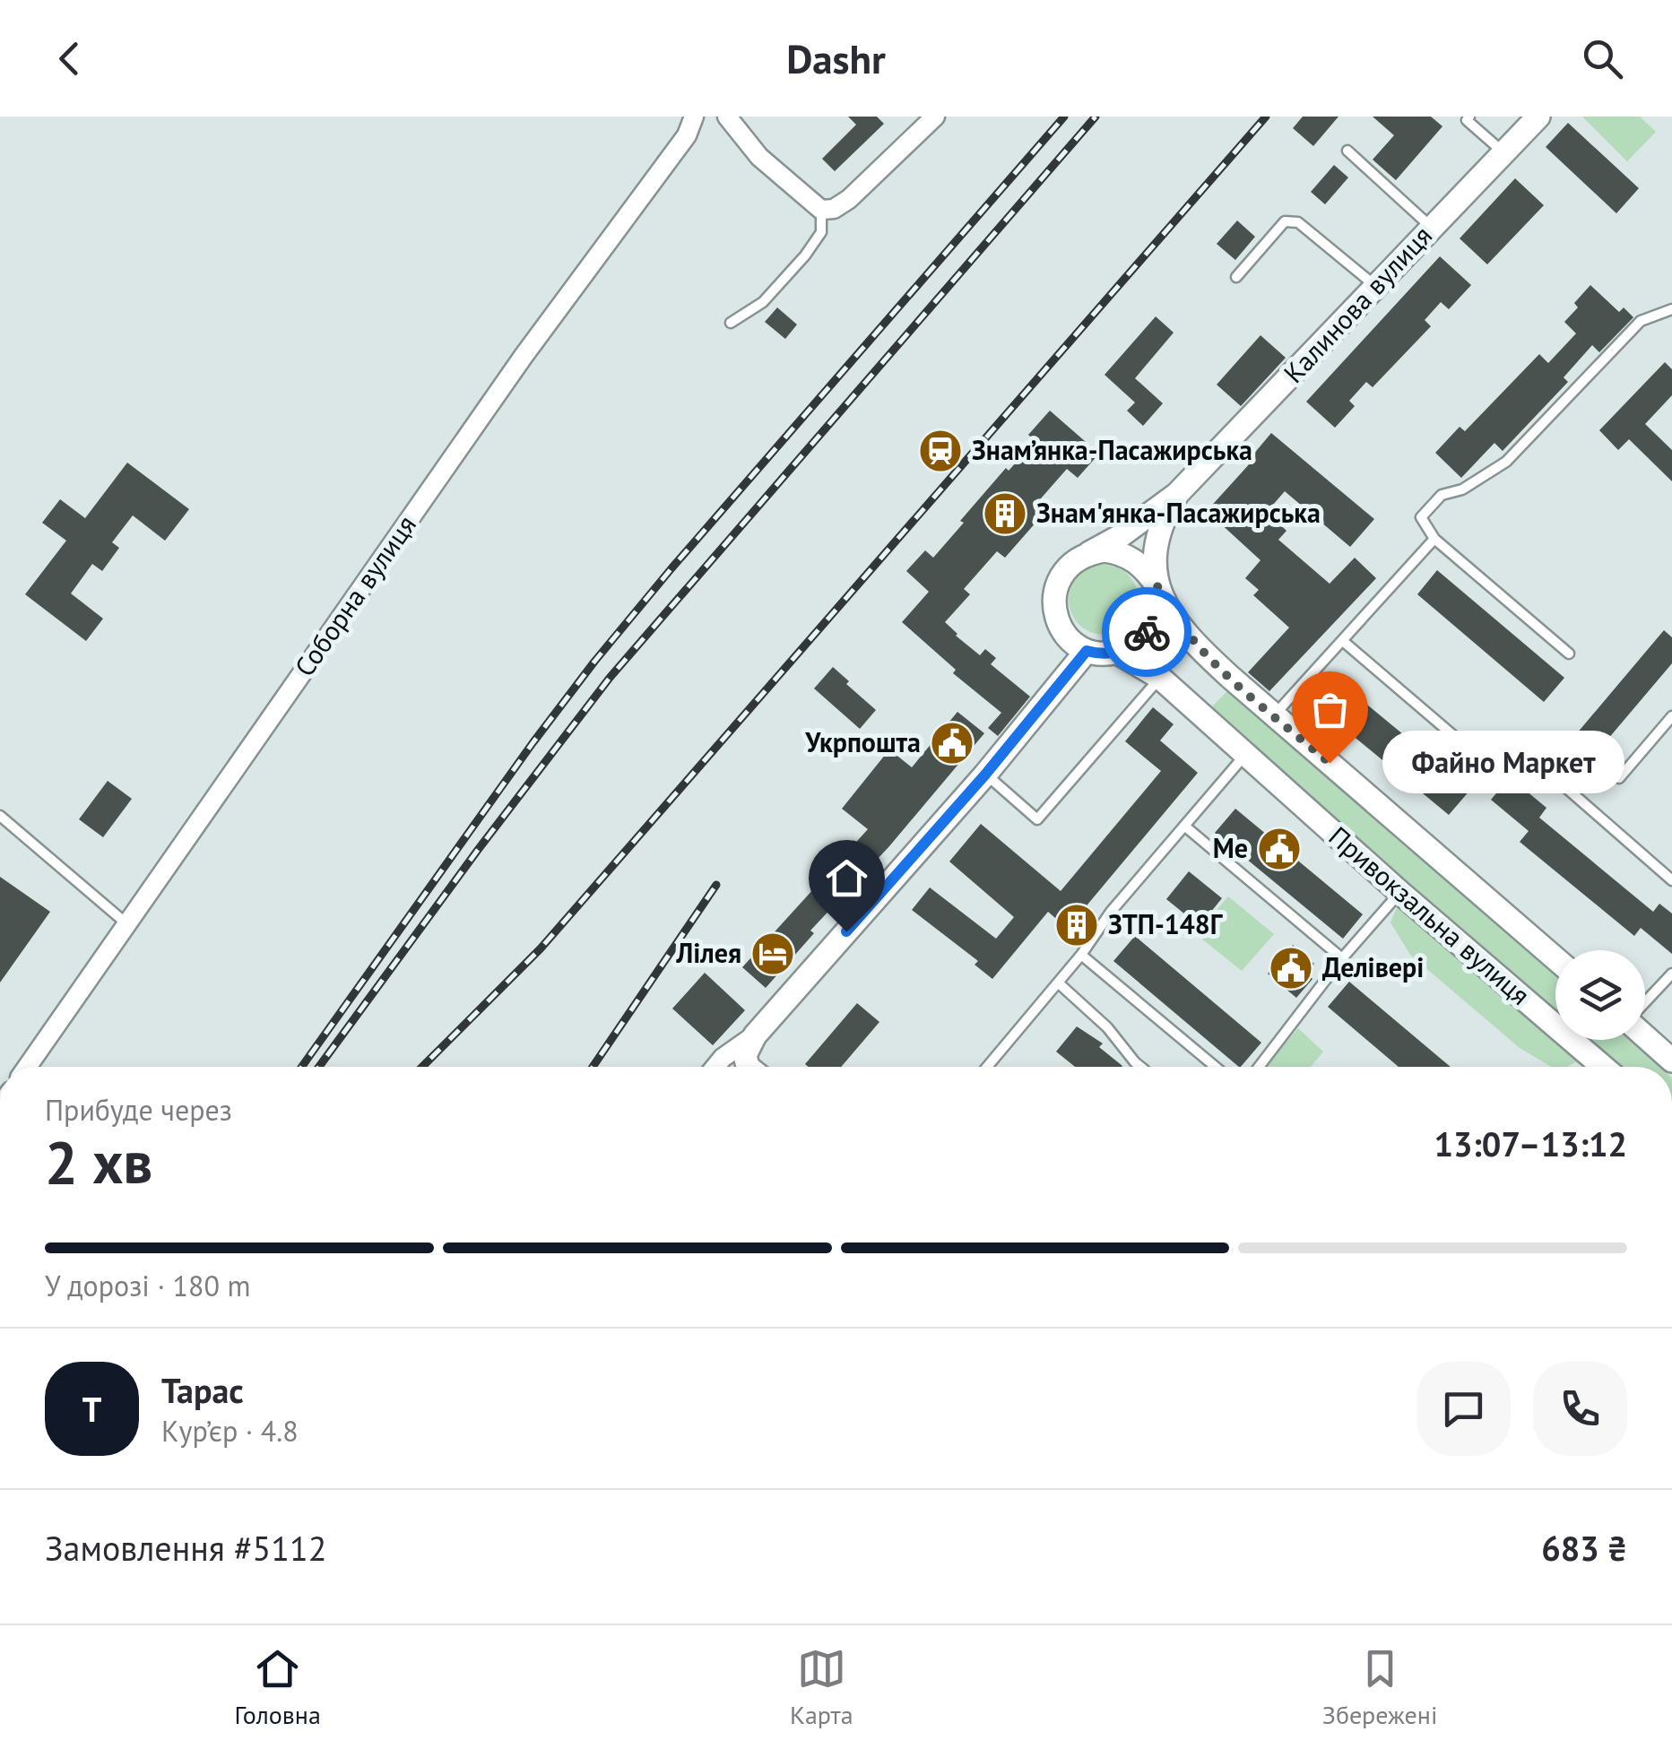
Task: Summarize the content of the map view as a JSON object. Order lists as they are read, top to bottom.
{
  "streets": {
    "street": ["Калинова вулиця", "Соборна вулиця", "Привокзальна вулиця"]
  },
  "places": {
    "station": ["Знам’янка-Пасажирська"],
    "building": ["Знам'янка-Пасажирська", "ЗТП-148Г"],
    "public building": ["Укрпошта", "Me", "Делівері"],
    "other": ["Файно Маркет"],
    "hotel": ["Лілея"]
  },
  "page": {
    "header": "Dashr",
    "bubble": "Файно Маркет",
    "heading": ["2 хв", "Прибуде через", "13:07–13:12"],
    "panel": [
      "Тарас",
      "Кур’єр · 4.8",
      "Замовлення #5112",
      "683 ₴"
    ],
    "bar": "У дорозі · 180 m",
    "round": "Т",
    "tabs": ["Головна", "Карта", "Збережені"]
  }
}
